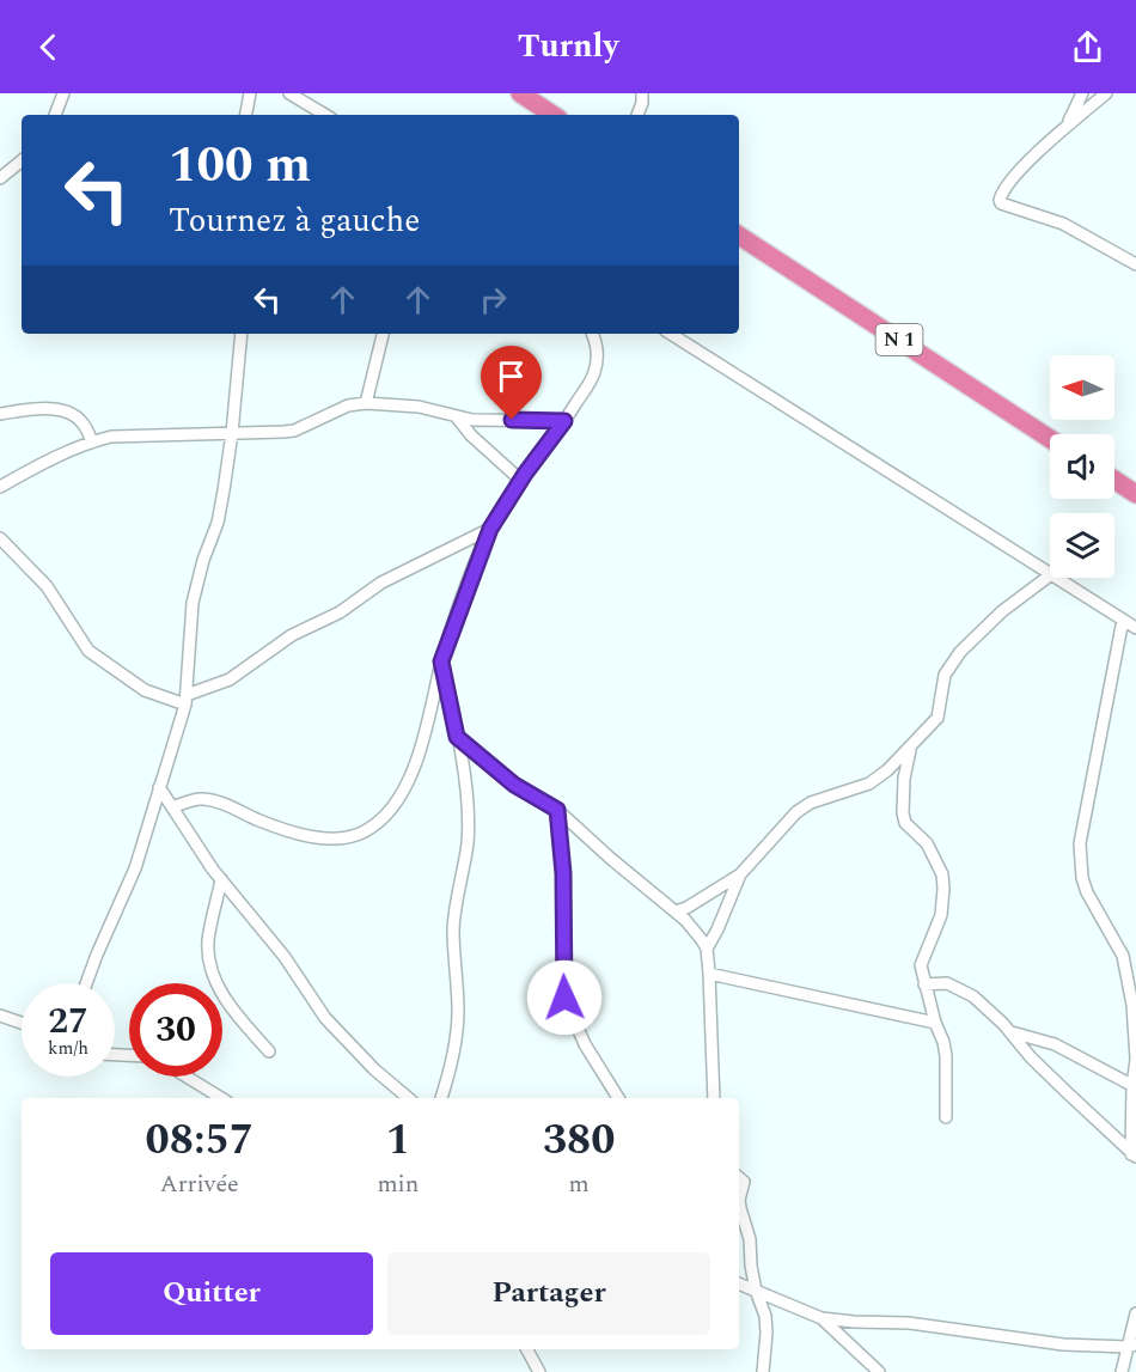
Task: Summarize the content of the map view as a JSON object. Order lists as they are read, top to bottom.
{
  "streets": {
    "highway": ["N 1"]
  },
  "north": "left",
  "page": {
    "header": "Turnly",
    "turn": ["100 m", "Tournez à gauche"],
    "speed": "27 km/h",
    "limit": "30",
    "eta": [
      "08:57",
      "Arrivée",
      "1",
      "min",
      "380",
      "m"
    ],
    "buttons": ["Quitter", "Partager"]
  }
}
